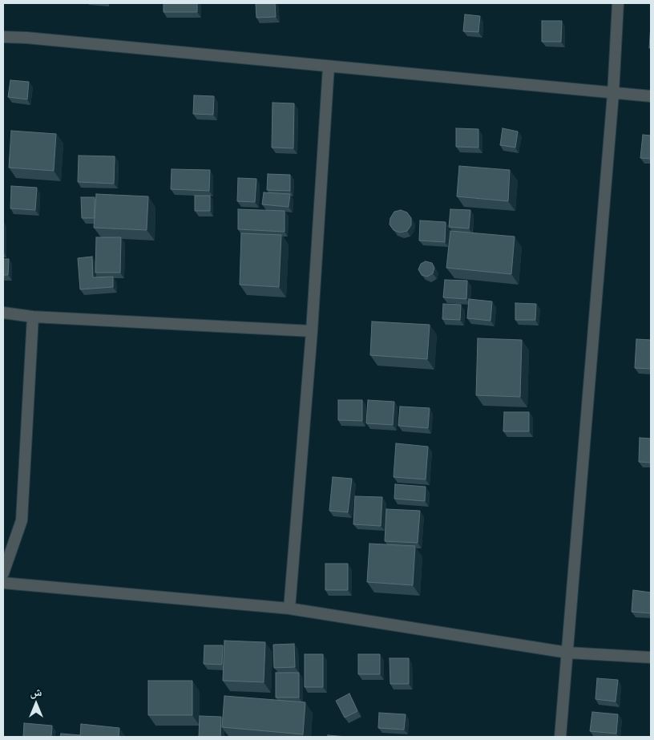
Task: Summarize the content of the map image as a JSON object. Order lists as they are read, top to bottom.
{
  "north": "top"
}
